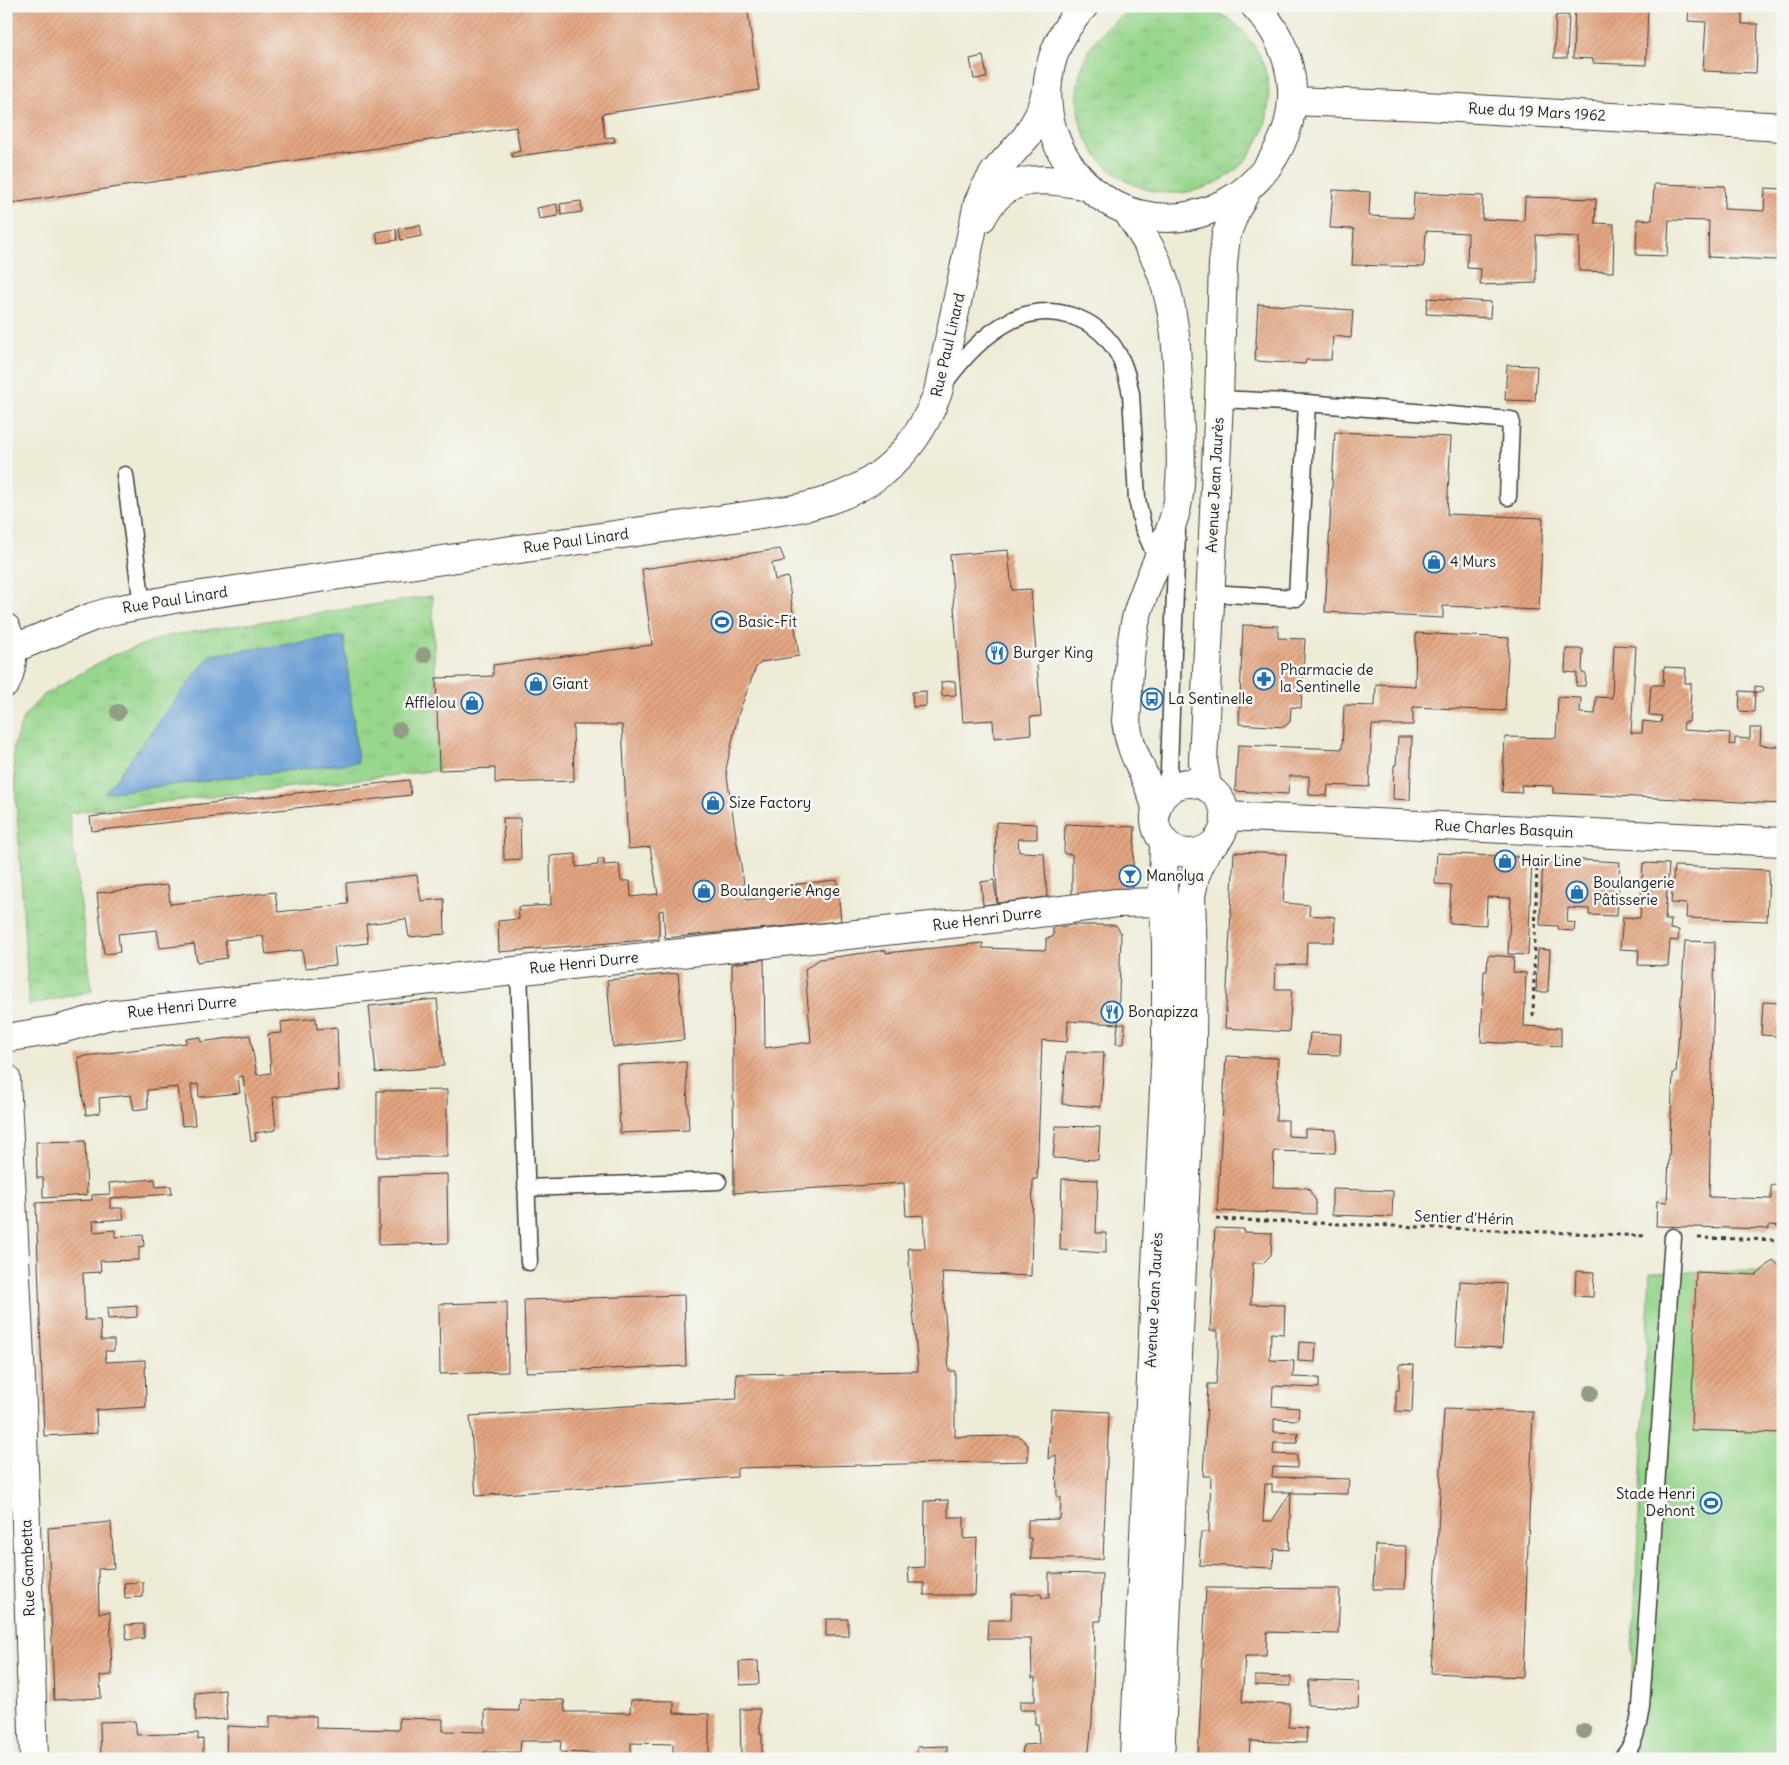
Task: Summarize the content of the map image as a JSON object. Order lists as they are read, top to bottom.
{
  "streets": {
    "street": [
      "Rue du 19 Mars 1962",
      "Rue Paul Linard",
      "Avenue Jean Jaurès",
      "Rue Charles Basquin",
      "Rue Henri Durre",
      "Rue Gambetta"
    ],
    "path": ["Sentier d'Hérin"]
  },
  "crossings": [
    ["Avenue Jean Jaurès", "Rue Charles Basquin"],
    ["Avenue Jean Jaurès", "Rue Henri Durre"],
    ["Avenue Jean Jaurès", "Sentier d'Hérin"]
  ],
  "places": {
    "shop": [
      "4 Murs",
      "Giant",
      "Afflelou",
      "Size Factory",
      "Hair Line",
      "Boulangerie Ange",
      "Boulangerie Pâtisserie"
    ],
    "sports": ["Basic-Fit", "Stade Henri Dehont"],
    "restaurant": ["Burger King", "Bonapizza"],
    "pharmacy": ["Pharmacie de la Sentinelle"],
    "bus stop": ["La Sentinelle"],
    "bar": ["Manolya"]
  }
}
